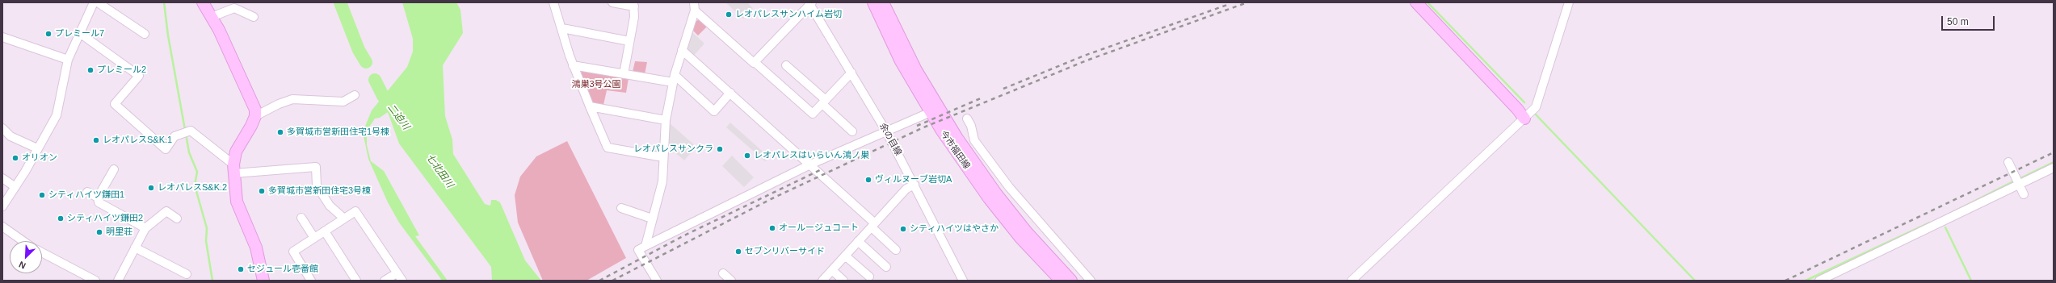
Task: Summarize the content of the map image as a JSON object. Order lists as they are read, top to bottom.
{
  "streets": {
    "main road": ["今市福田線"],
    "street": ["余の目線"]
  },
  "water": ["二迫川", "七北田川"],
  "parks": ["鴻巣3号公園"],
  "places": [
    "レオパレスサンハイム岩切",
    "プレミール7",
    "プレミール2",
    "多賀城市営新田住宅1号棟",
    "レオパレスS&K.1",
    "レオパレスサンクラ",
    "レオパレスはいらいん鴻ノ巣",
    "オリオン",
    "ヴィルヌーブ岩切A",
    "レオパレスS&K.2",
    "多賀城市営新田住宅3号棟",
    "シティハイツ鎌田1",
    "シティハイツ鎌田2",
    "オールージュコート",
    "シティハイツはやさか",
    "明里荘",
    "セブンリバーサイド",
    "セジュール壱番館"
  ],
  "scale_bar": "50 m",
  "north": "bottom left"
}
